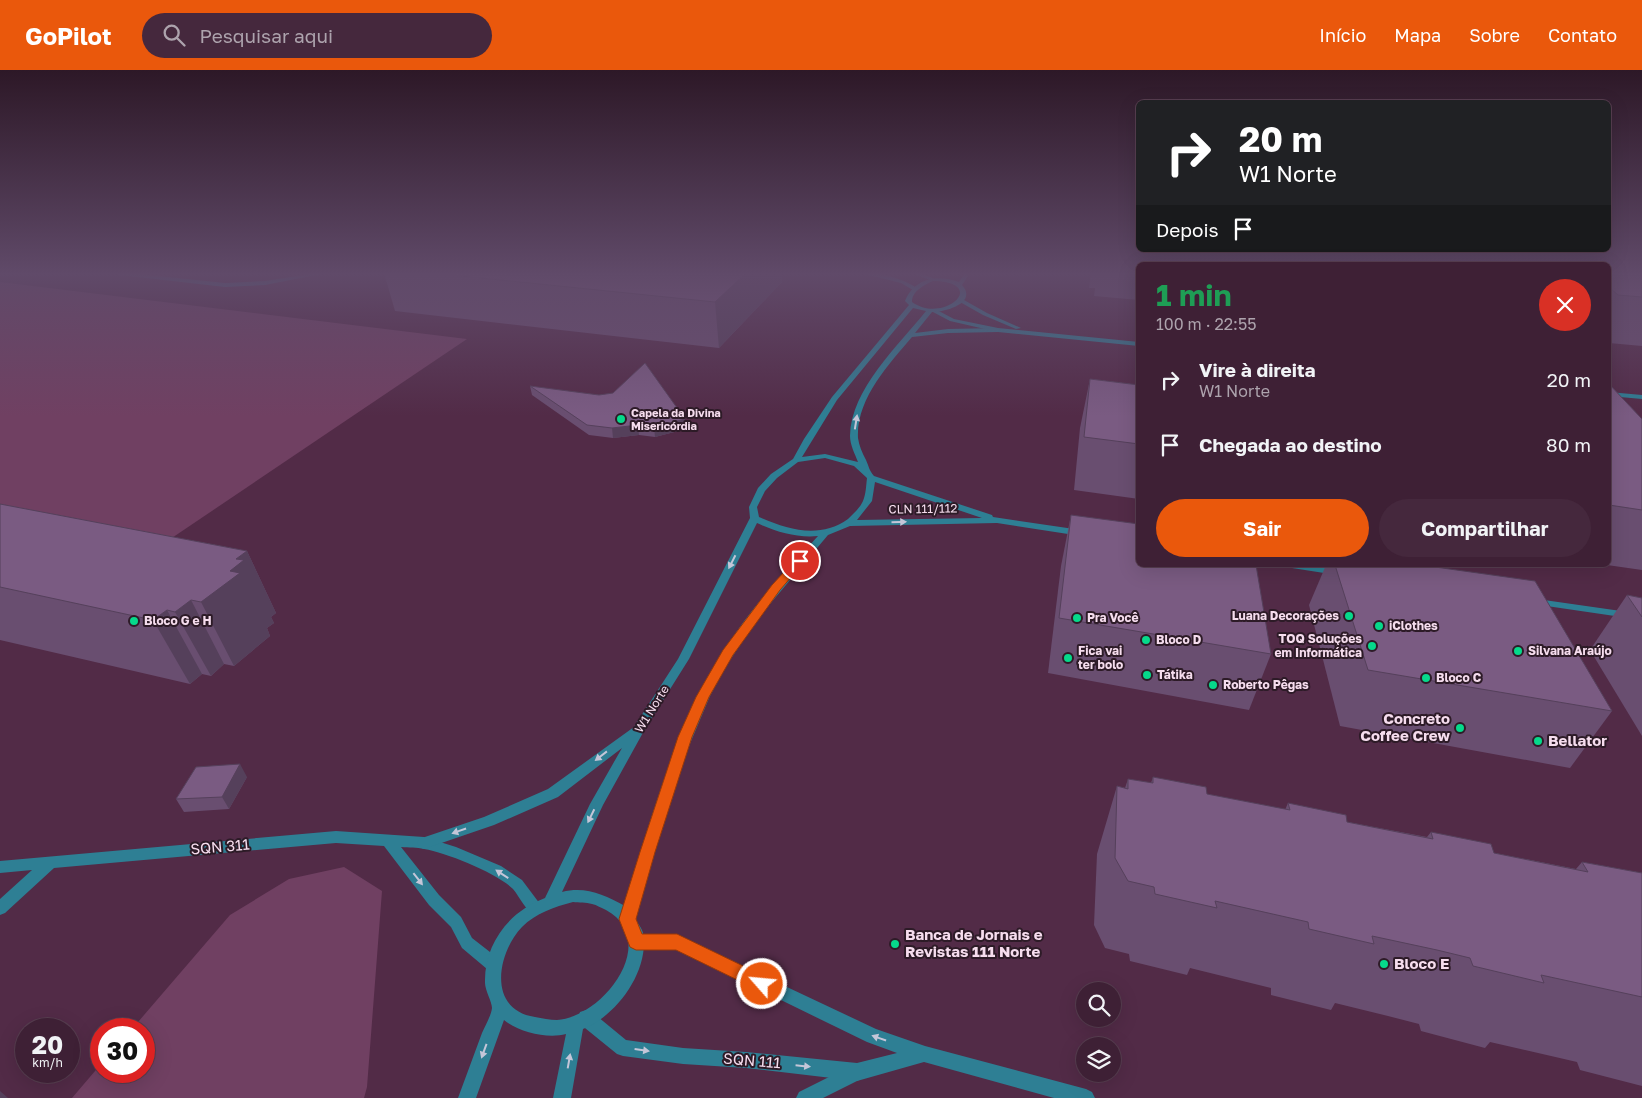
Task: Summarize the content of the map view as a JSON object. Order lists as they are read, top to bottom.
{
  "streets": {
    "street": [
      "CLN 111/112",
      "W1 Norte",
      "SQN 311",
      "SQN 111"
    ]
  },
  "crossings": [
    ["CLN 111/112", "W1 Norte"],
    ["W1 Norte", "SQN 311"],
    ["W1 Norte", "SQN 111"],
    ["SQN 311", "SQN 111"]
  ],
  "places": [
    "Capela da Divina Misericórdia",
    "Luana Decorações",
    "Pra Você",
    "Bloco G e H",
    "iClothes",
    "Bloco D",
    "TOQ Soluções em Informática",
    "Silvana Araújo",
    "Fica vai ter bolo",
    "Tátika",
    "Bloco C",
    "Roberto Pêgas",
    "Concreto Coffee Crew",
    "Bellator",
    "Banca de Jornais e Revistas 111 Norte",
    "Bloco E"
  ],
  "page": {
    "header": "GoPilot",
    "search": "Pesquisar aqui",
    "nav": [
      "Início",
      "Mapa",
      "Sobre",
      "Contato"
    ],
    "turn": ["20 m", "W1 Norte"],
    "then": "Depois",
    "heading": ["1 min", "100 m · 22:55"],
    "list": [
      {
        "name": "Vire à direita",
        "note": "W1 Norte",
        "value": "20 m"
      },
      {
        "name": "Chegada ao destino",
        "value": "80 m"
      }
    ],
    "buttons": ["Sair", "Compartilhar"],
    "speed": "20 km/h",
    "limit": "30"
  }
}
